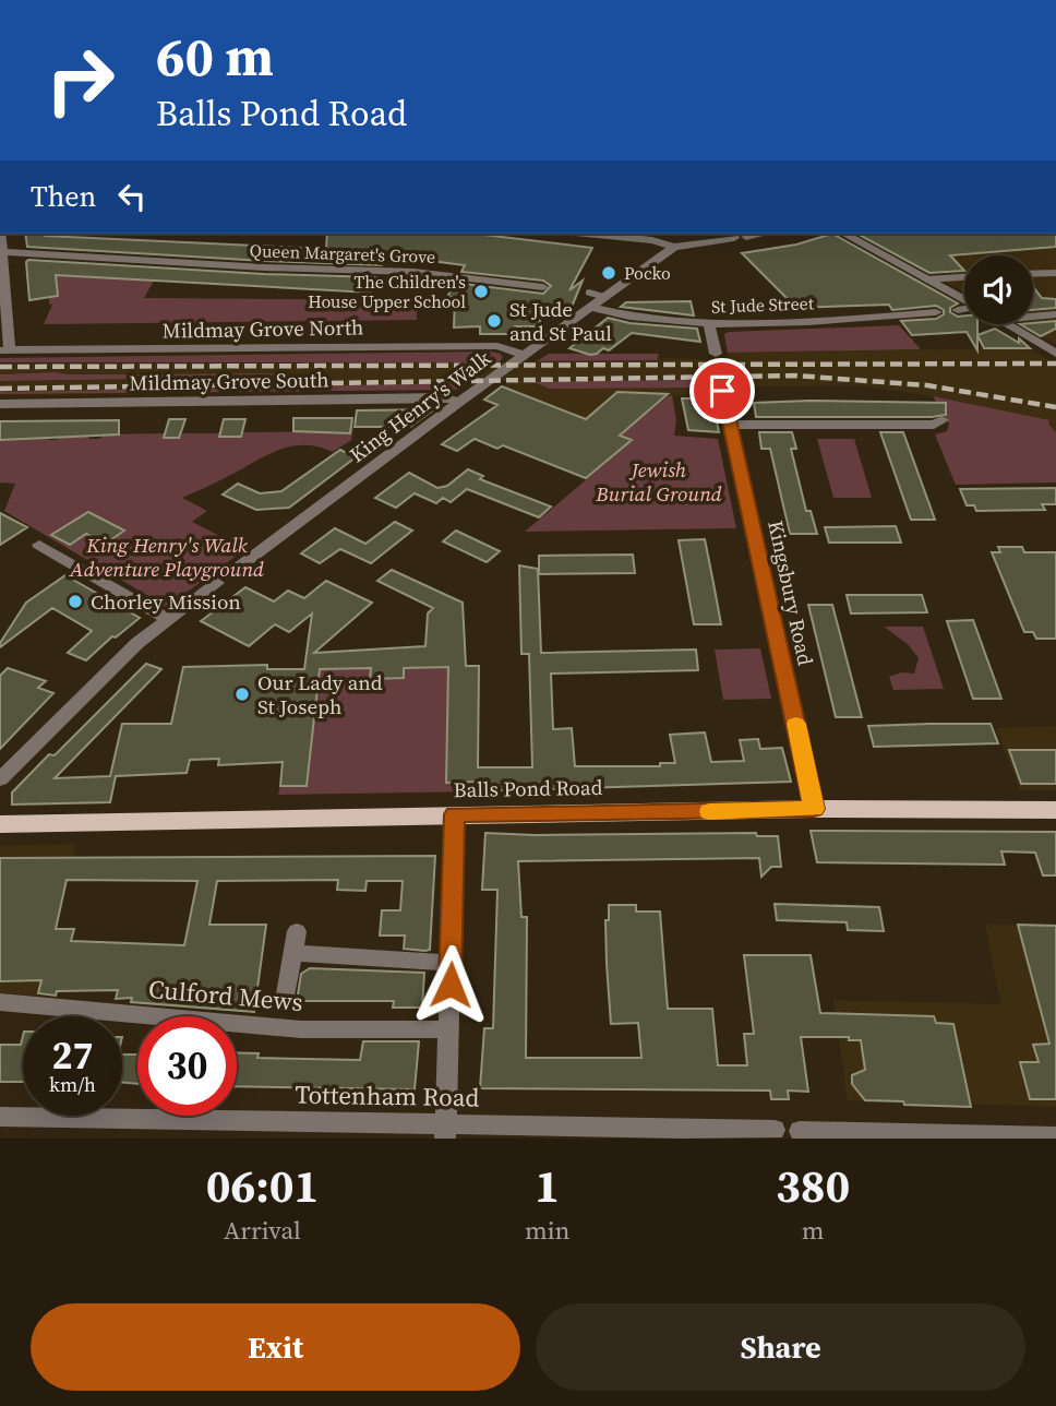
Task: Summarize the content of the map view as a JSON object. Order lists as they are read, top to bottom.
{
  "streets": {
    "main road": ["Balls Pond Road"],
    "street": [
      "Queen Margaret's Grove",
      "St Jude Street",
      "Mildmay Grove North",
      "Mildmay Grove South",
      "King Henry's Walk",
      "Kingsbury Road",
      "Culford Mews",
      "Tottenham Road"
    ]
  },
  "crossings": [
    ["St Jude Street", "King Henry's Walk"],
    ["Mildmay Grove North", "King Henry's Walk"],
    ["Mildmay Grove South", "King Henry's Walk"],
    ["Kingsbury Road", "Balls Pond Road"]
  ],
  "parks": ["Jewish Burial Ground", "King Henry's Walk Adventure Playground"],
  "places": [
    "Pocko",
    "The Children's House Upper School",
    "St Jude and St Paul",
    "Chorley Mission",
    "Our Lady and St Joseph"
  ],
  "page": {
    "turn": ["60 m", "Balls Pond Road"],
    "then": "Then",
    "speed": "27 km/h",
    "limit": "30",
    "eta": [
      "06:01",
      "Arrival",
      "1",
      "min",
      "380",
      "m"
    ],
    "buttons": ["Exit", "Share"]
  }
}
